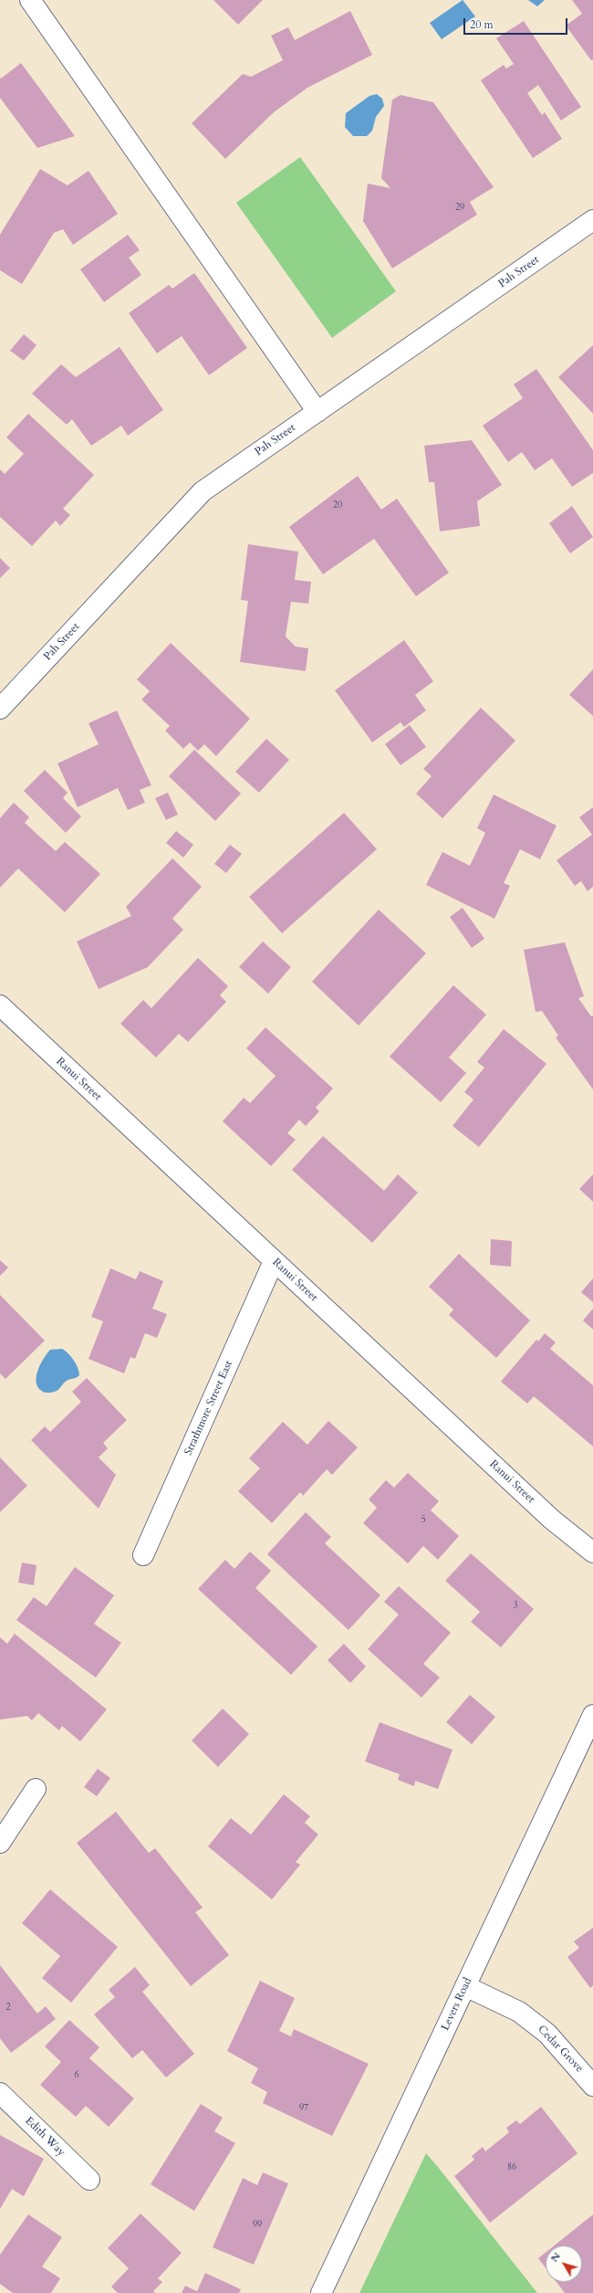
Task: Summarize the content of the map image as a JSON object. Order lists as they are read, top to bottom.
{
  "streets": {
    "street": [
      "Pah Street",
      "Ranui Street",
      "Strathmore Street East",
      "Levers Road",
      "Cedar Grove",
      "Edith Way"
    ]
  },
  "crossings": [
    ["Ranui Street", "Strathmore Street East"],
    ["Levers Road", "Cedar Grove"]
  ],
  "house_numbers": [
    "29",
    "20",
    "5",
    "3",
    "2",
    "6",
    "97",
    "86",
    "99"
  ],
  "scale_bar": "20 m",
  "north": "top left"
}
